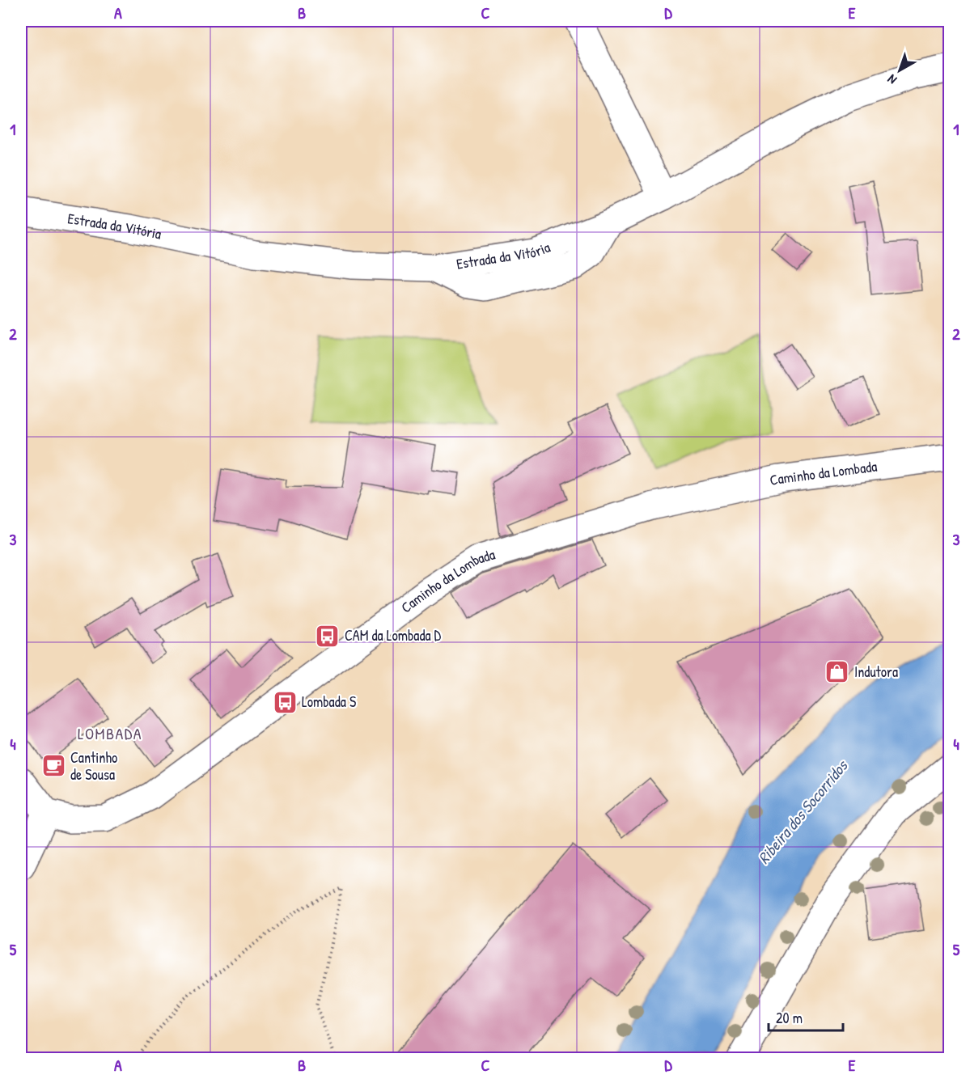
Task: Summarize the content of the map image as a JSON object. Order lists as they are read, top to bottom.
{
  "streets": {
    "street": ["Estrada da Vitória", "Caminho da Lombada"]
  },
  "districts": ["LOMBADA"],
  "water": ["Ribeira dos Socorridos"],
  "places": {
    "bus stop": ["CAM da Lombada D", "Lombada S"],
    "shop": ["Indutora"],
    "cafe": ["Cantinho de Sousa"]
  },
  "scale_bar": "20 m",
  "north": "bottom left",
  "grid": {
    "columns": [
      "A",
      "B",
      "C",
      "D",
      "E"
    ],
    "rows": [
      "1",
      "2",
      "3",
      "4",
      "5"
    ]
  }
}
